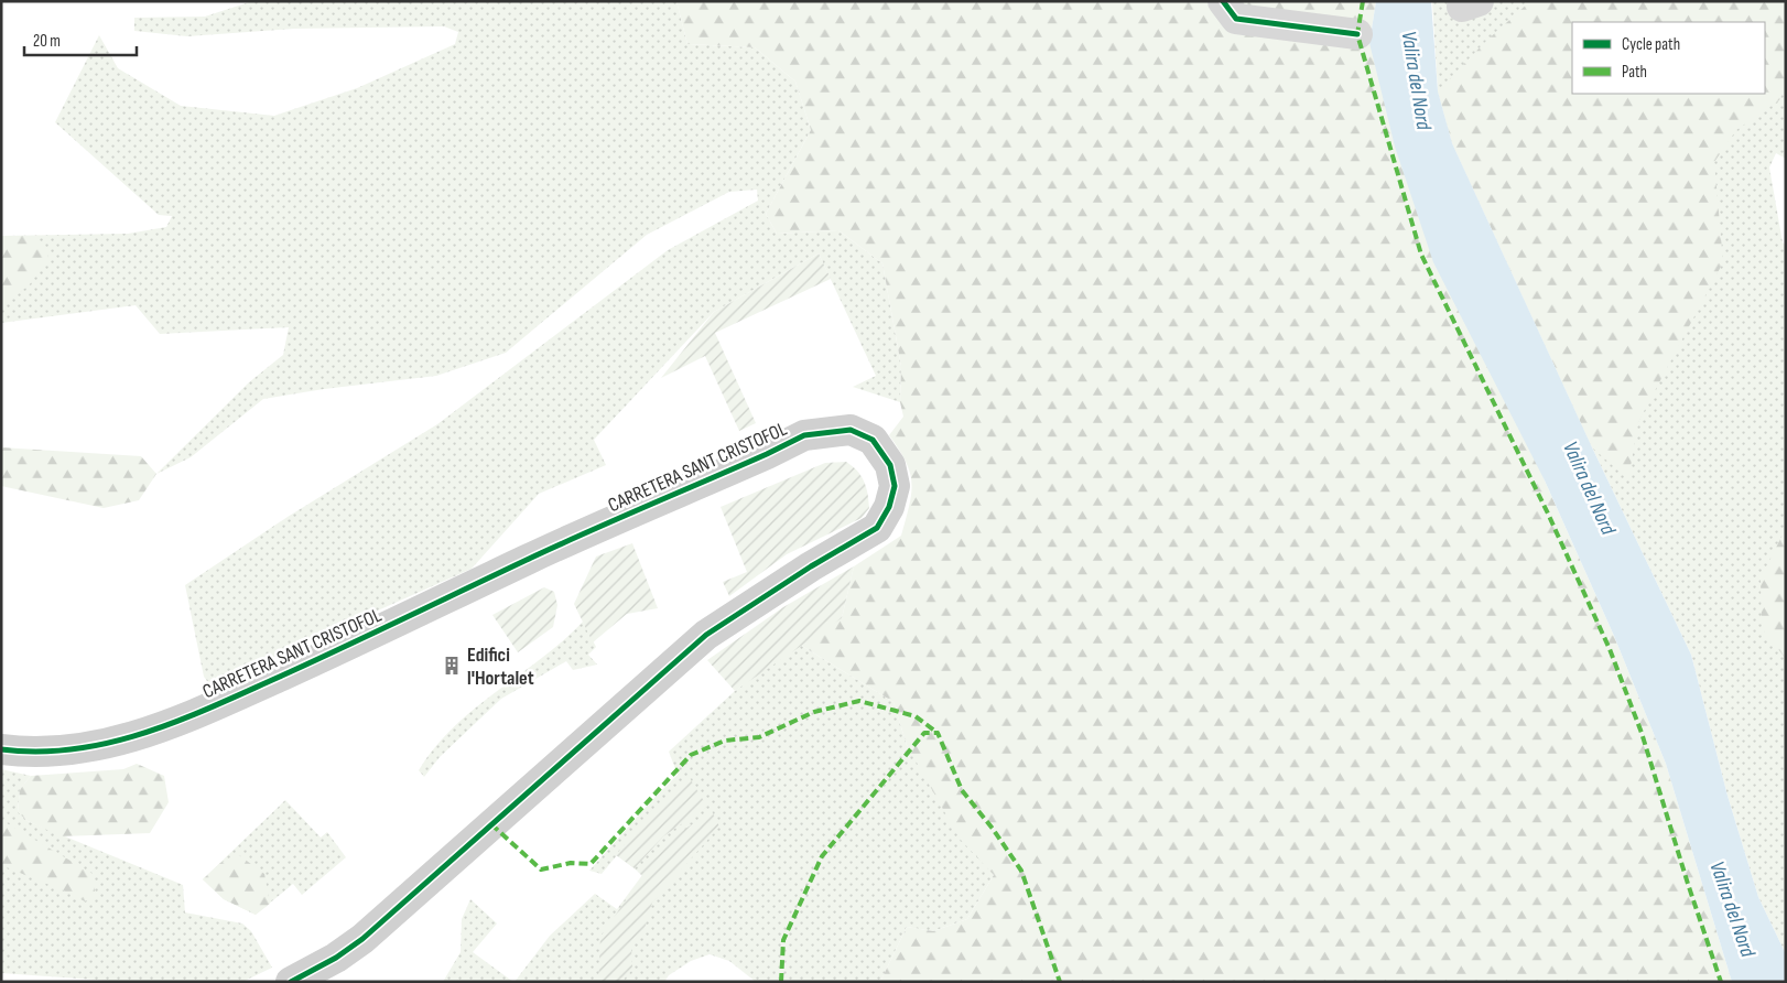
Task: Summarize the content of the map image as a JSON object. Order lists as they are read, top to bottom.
{
  "streets": {
    "main road": ["CARRETERA SANT CRISTOFOL"]
  },
  "water": ["Valira del Nord"],
  "places": {
    "building": ["Edifici l'Hortalet"]
  },
  "legend": ["Cycle path", "Path"],
  "scale_bar": "20 m"
}
